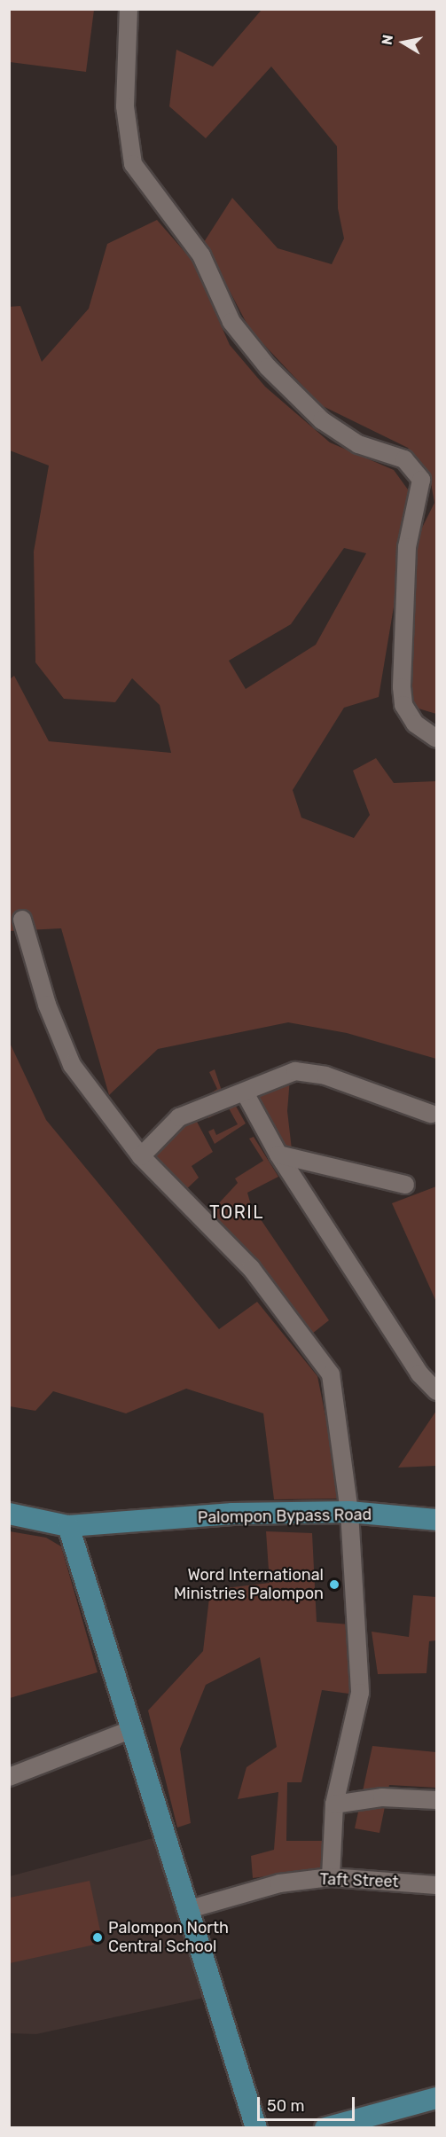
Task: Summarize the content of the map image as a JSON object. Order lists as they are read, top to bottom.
{
  "streets": {
    "main road": ["Palompon Bypass Road"],
    "street": ["Taft Street"]
  },
  "districts": ["TORIL"],
  "places": ["Word International Ministries Palompon", "Palompon North Central School"],
  "scale_bar": "50 m",
  "north": "left"
}
